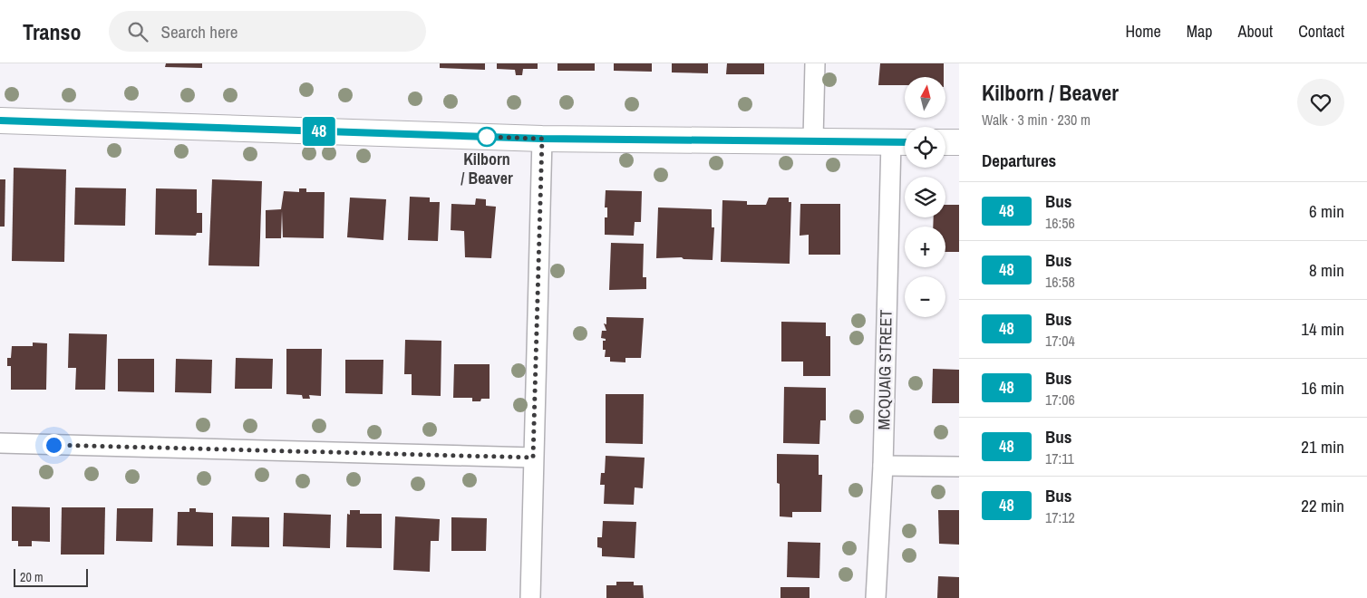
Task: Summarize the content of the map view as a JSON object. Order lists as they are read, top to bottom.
{
  "streets": {
    "street": ["MCQUAIG STREET"]
  },
  "places": ["Kilborn / Beaver"],
  "lines": ["bus line 48"],
  "scale_bar": "20 m",
  "north": "top",
  "page": {
    "header": "Transo",
    "search": "Search here",
    "nav": [
      "Home",
      "Map",
      "About",
      "Contact"
    ],
    "on_map": "48",
    "heading": [
      ["Kilborn / Beaver", "Walk · 3 min · 230 m"],
      "Departures"
    ],
    "map_buttons": ["+", "−"],
    "list": [
      {
        "mark": "48",
        "name": "Bus",
        "note": "16:56",
        "value": "6 min"
      },
      {
        "mark": "48",
        "name": "Bus",
        "note": "16:58",
        "value": "8 min"
      },
      {
        "mark": "48",
        "name": "Bus",
        "note": "17:04",
        "value": "14 min"
      },
      {
        "mark": "48",
        "name": "Bus",
        "note": "17:06",
        "value": "16 min"
      },
      {
        "mark": "48",
        "name": "Bus",
        "note": "17:11",
        "value": "21 min"
      },
      {
        "mark": "48",
        "name": "Bus",
        "note": "17:12",
        "value": "22 min"
      }
    ],
    "scale": "20 m"
  }
}
